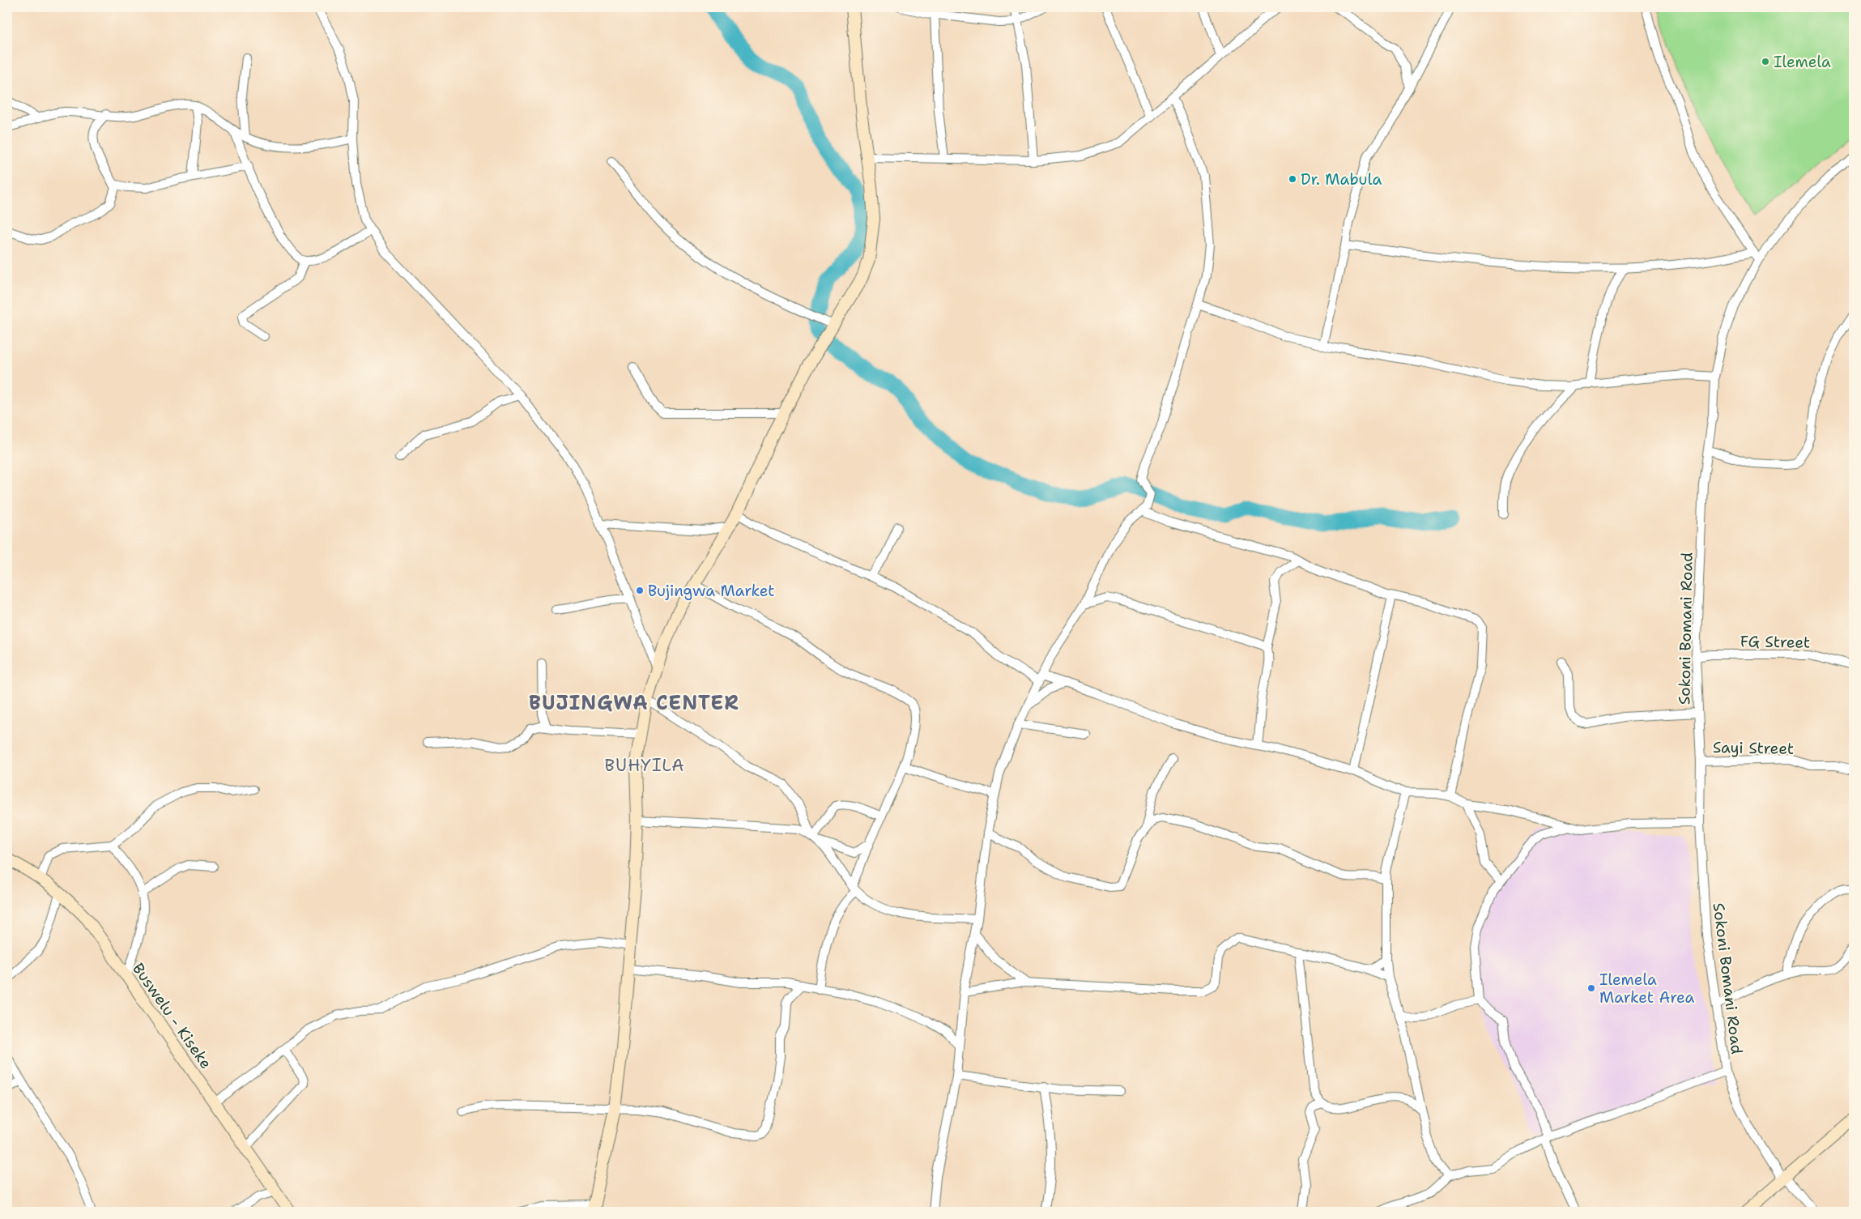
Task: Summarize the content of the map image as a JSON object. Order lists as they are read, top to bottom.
{
  "streets": {
    "street": [
      "Sokoni Bomani Road",
      "FG Street",
      "Sayi Street",
      "Buswelu - Kiseke"
    ]
  },
  "crossings": [
    ["Sokoni Bomani Road", "FG Street"],
    ["Sokoni Bomani Road", "Sayi Street"]
  ],
  "districts": ["BUJINGWA CENTER", "BUHYILA"],
  "places": [
    "Ilemela",
    "Dr. Mabula",
    "Bujingwa Market",
    "Ilemela Market Area"
  ]
}
